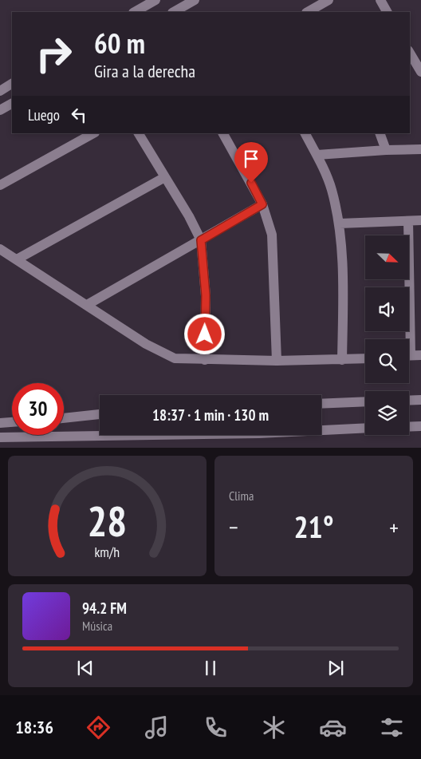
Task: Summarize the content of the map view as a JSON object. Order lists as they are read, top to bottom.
{
  "north": "bottom right",
  "page": {
    "turn": ["60 m", "Gira a la derecha"],
    "then": "Luego",
    "limit": "30",
    "trip": "18:37 · 1 min · 130 m",
    "tile": "Clima",
    "heat": ["−", "21°", "+"],
    "song": ["94.2 FM", "Música"],
    "tabs": "18:36",
    "gauge": ["28", "km/h"]
  }
}
